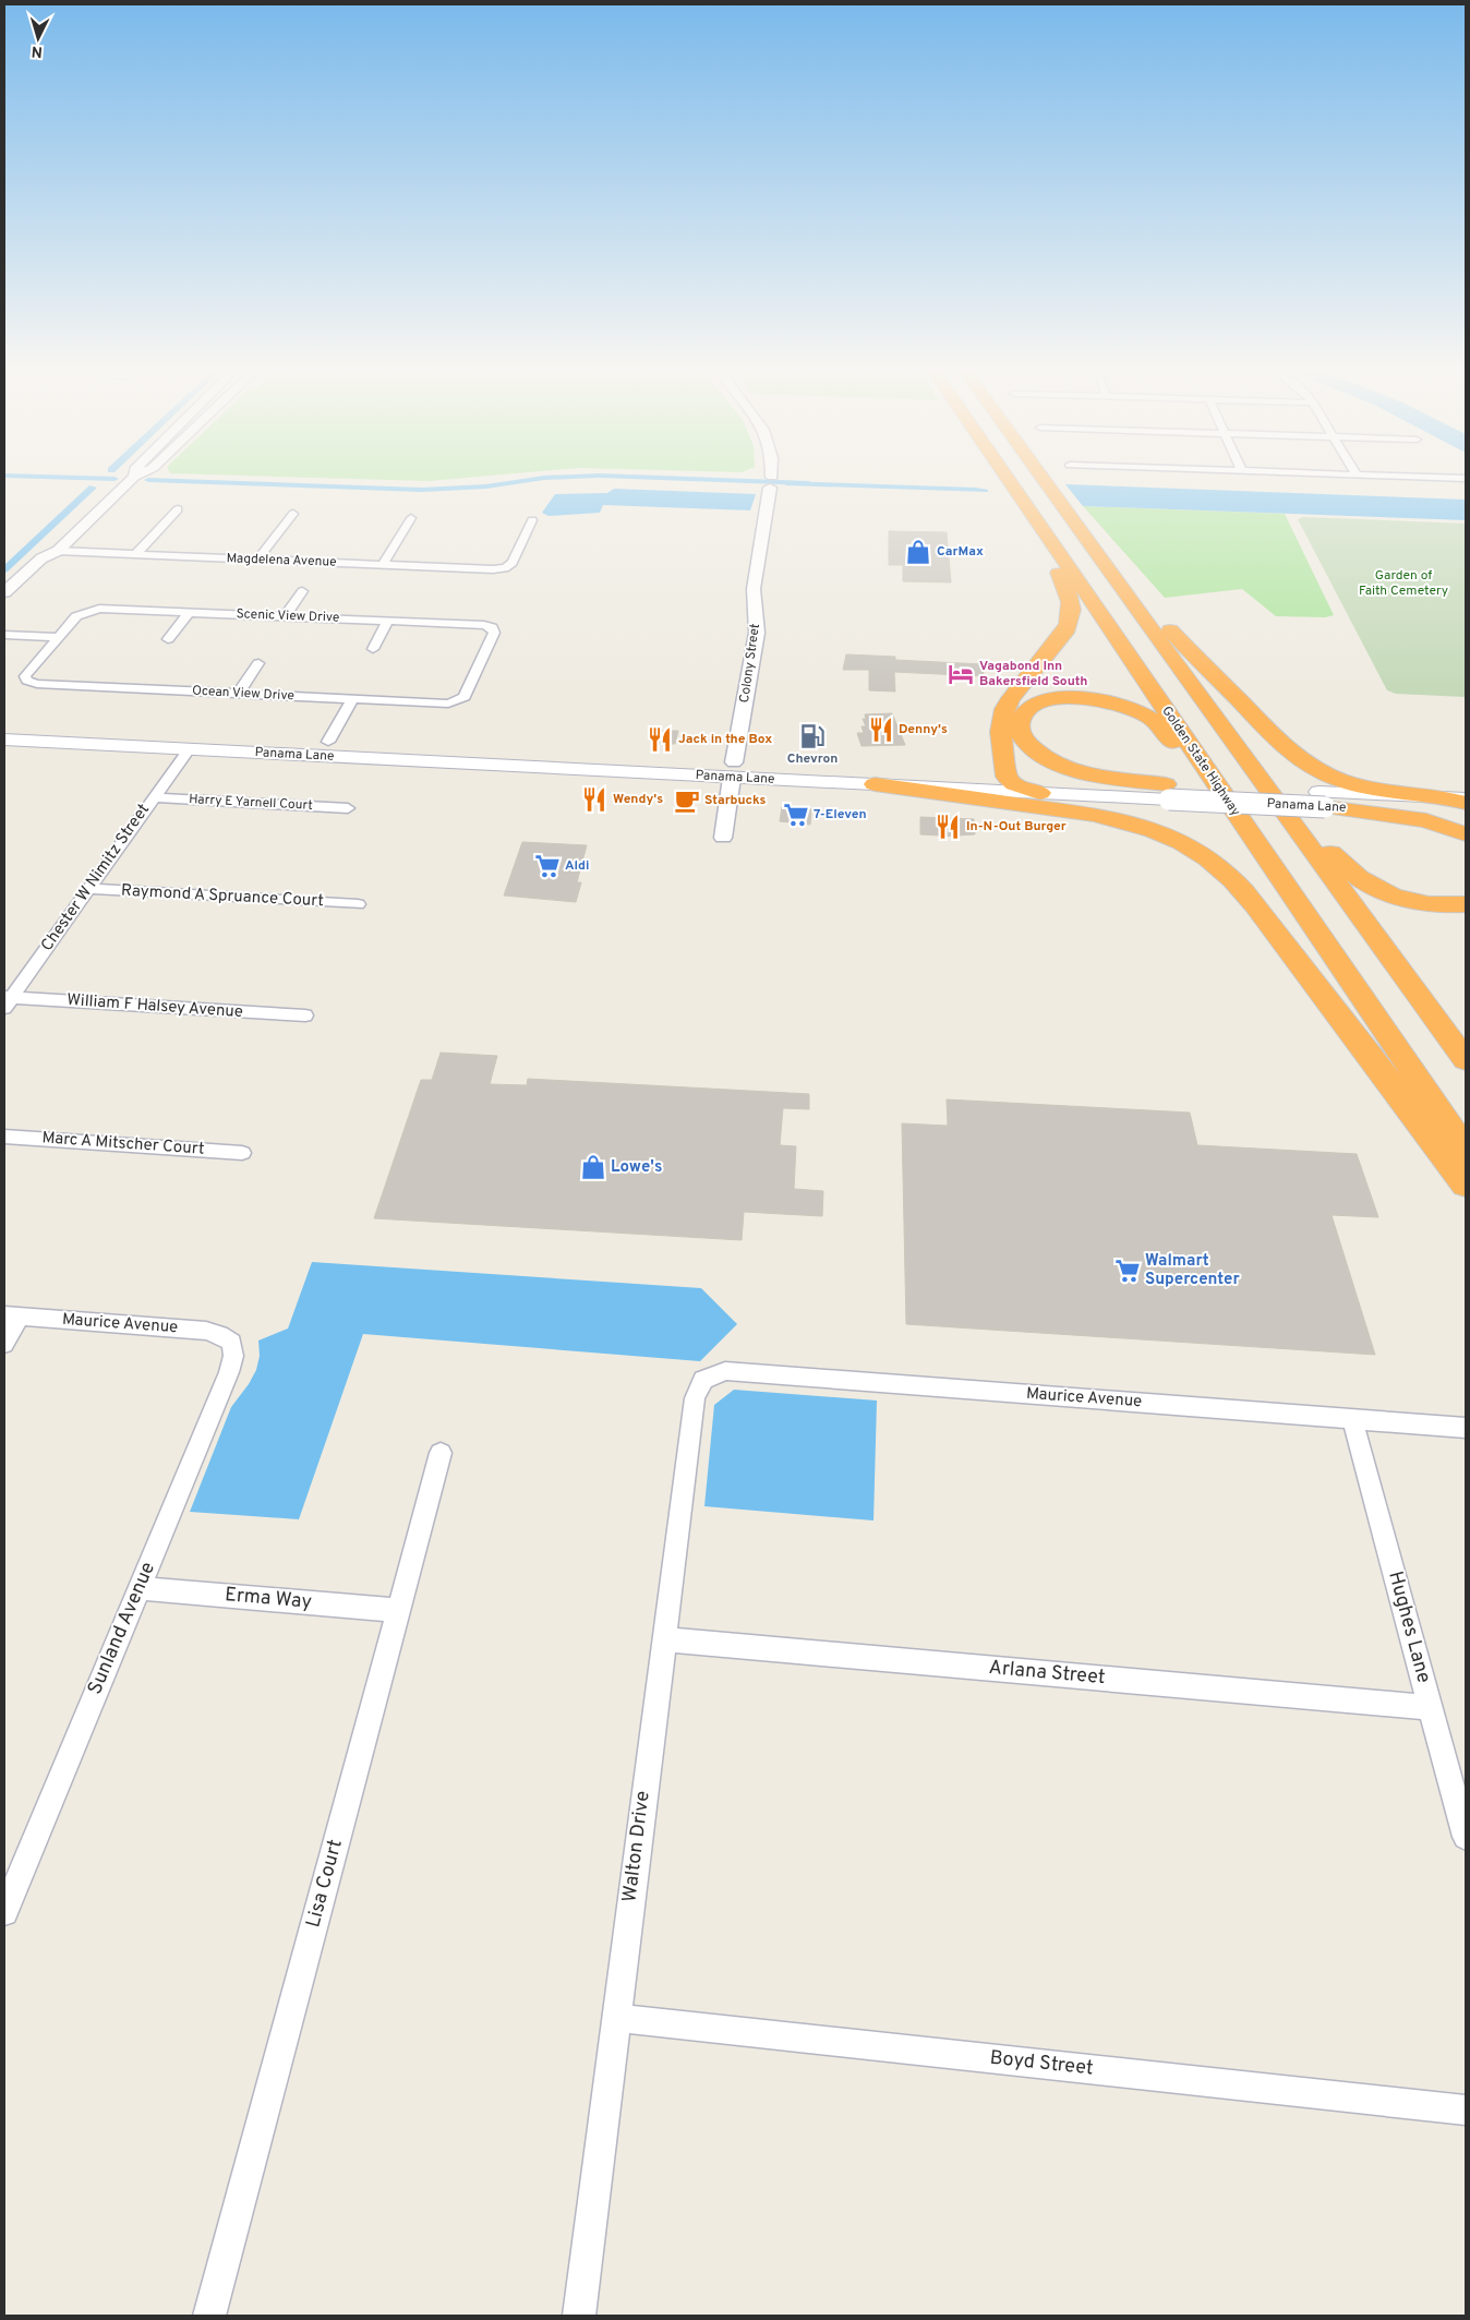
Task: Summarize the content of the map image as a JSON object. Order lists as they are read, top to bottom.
{
  "streets": {
    "highway": ["Golden State Highway"],
    "main road": ["Panama Lane"],
    "street": [
      "Magdelena Avenue",
      "Scenic View Drive",
      "Colony Street",
      "Ocean View Drive",
      "Harry E Yarnell Court",
      "Chester W Nimitz Street",
      "Raymond A Spruance Court",
      "William F Halsey Avenue",
      "Marc A Mitscher Court",
      "Maurice Avenue",
      "Erma Way",
      "Hughes Lane",
      "Sunland Avenue",
      "Arlana Street",
      "Walton Drive",
      "Lisa Court",
      "Boyd Street"
    ]
  },
  "crossings": [
    ["Scenic View Drive", "Ocean View Drive"],
    ["Colony Street", "Panama Lane"],
    ["Panama Lane", "Chester W Nimitz Street"],
    ["Harry E Yarnell Court", "Chester W Nimitz Street"],
    ["Chester W Nimitz Street", "Raymond A Spruance Court"],
    ["Chester W Nimitz Street", "William F Halsey Avenue"],
    ["Maurice Avenue", "Hughes Lane"],
    ["Maurice Avenue", "Sunland Avenue"],
    ["Maurice Avenue", "Walton Drive"],
    ["Erma Way", "Sunland Avenue"],
    ["Erma Way", "Lisa Court"],
    ["Hughes Lane", "Arlana Street"],
    ["Arlana Street", "Walton Drive"],
    ["Walton Drive", "Boyd Street"]
  ],
  "parks": ["Garden of Faith Cemetery"],
  "places": {
    "shop": ["CarMax", "Lowe's"],
    "hotel": ["Vagabond Inn Bakersfield South"],
    "restaurant": [
      "Denny's",
      "Jack in the Box",
      "Wendy's",
      "In-N-Out Burger"
    ],
    "fuel station": ["Chevron"],
    "cafe": ["Starbucks"],
    "supermarket": ["7-Eleven", "Aldi", "Walmart Supercenter"]
  },
  "north": "bottom"
}
